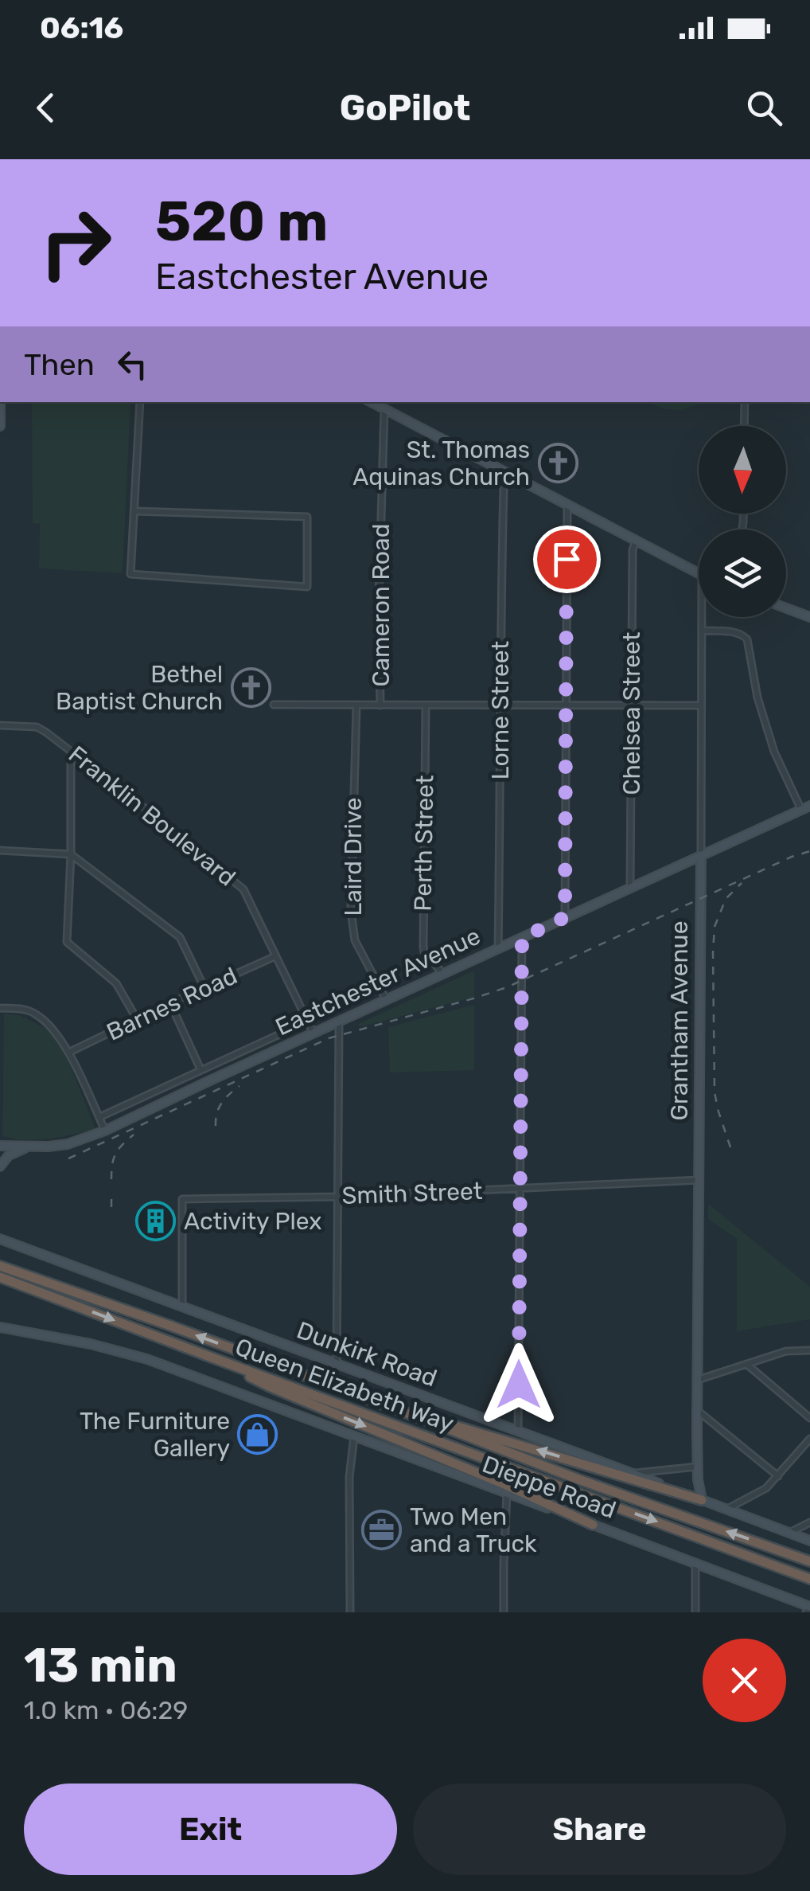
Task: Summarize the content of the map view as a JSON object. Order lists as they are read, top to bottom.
{
  "streets": {
    "highway": ["Queen Elizabeth Way"],
    "street": [
      "Cameron Road",
      "Lorne Street",
      "Chelsea Street",
      "Franklin Boulevard",
      "Perth Street",
      "Laird Drive",
      "Eastchester Avenue",
      "Barnes Road",
      "Grantham Avenue",
      "Smith Street",
      "Dunkirk Road",
      "Dieppe Road"
    ]
  },
  "crossings": [
    ["Lorne Street", "Eastchester Avenue"],
    ["Chelsea Street", "Eastchester Avenue"],
    ["Franklin Boulevard", "Eastchester Avenue"],
    ["Franklin Boulevard", "Barnes Road"],
    ["Perth Street", "Eastchester Avenue"],
    ["Laird Drive", "Eastchester Avenue"],
    ["Eastchester Avenue", "Grantham Avenue"],
    ["Grantham Avenue", "Smith Street"],
    ["Smith Street", "Dunkirk Road"]
  ],
  "places": {
    "church": ["St. Thomas Aquinas Church", "Bethel Baptist Church"],
    "building": ["Activity Plex"],
    "shop": ["The Furniture Gallery"],
    "office": ["Two Men and a Truck"]
  },
  "north": "bottom",
  "page": {
    "status": "06:16",
    "header": "GoPilot",
    "turn": ["520 m", "Eastchester Avenue"],
    "then": "Then",
    "heading": ["13 min", "1.0 km · 06:29"],
    "buttons": ["Exit", "Share"]
  }
}
